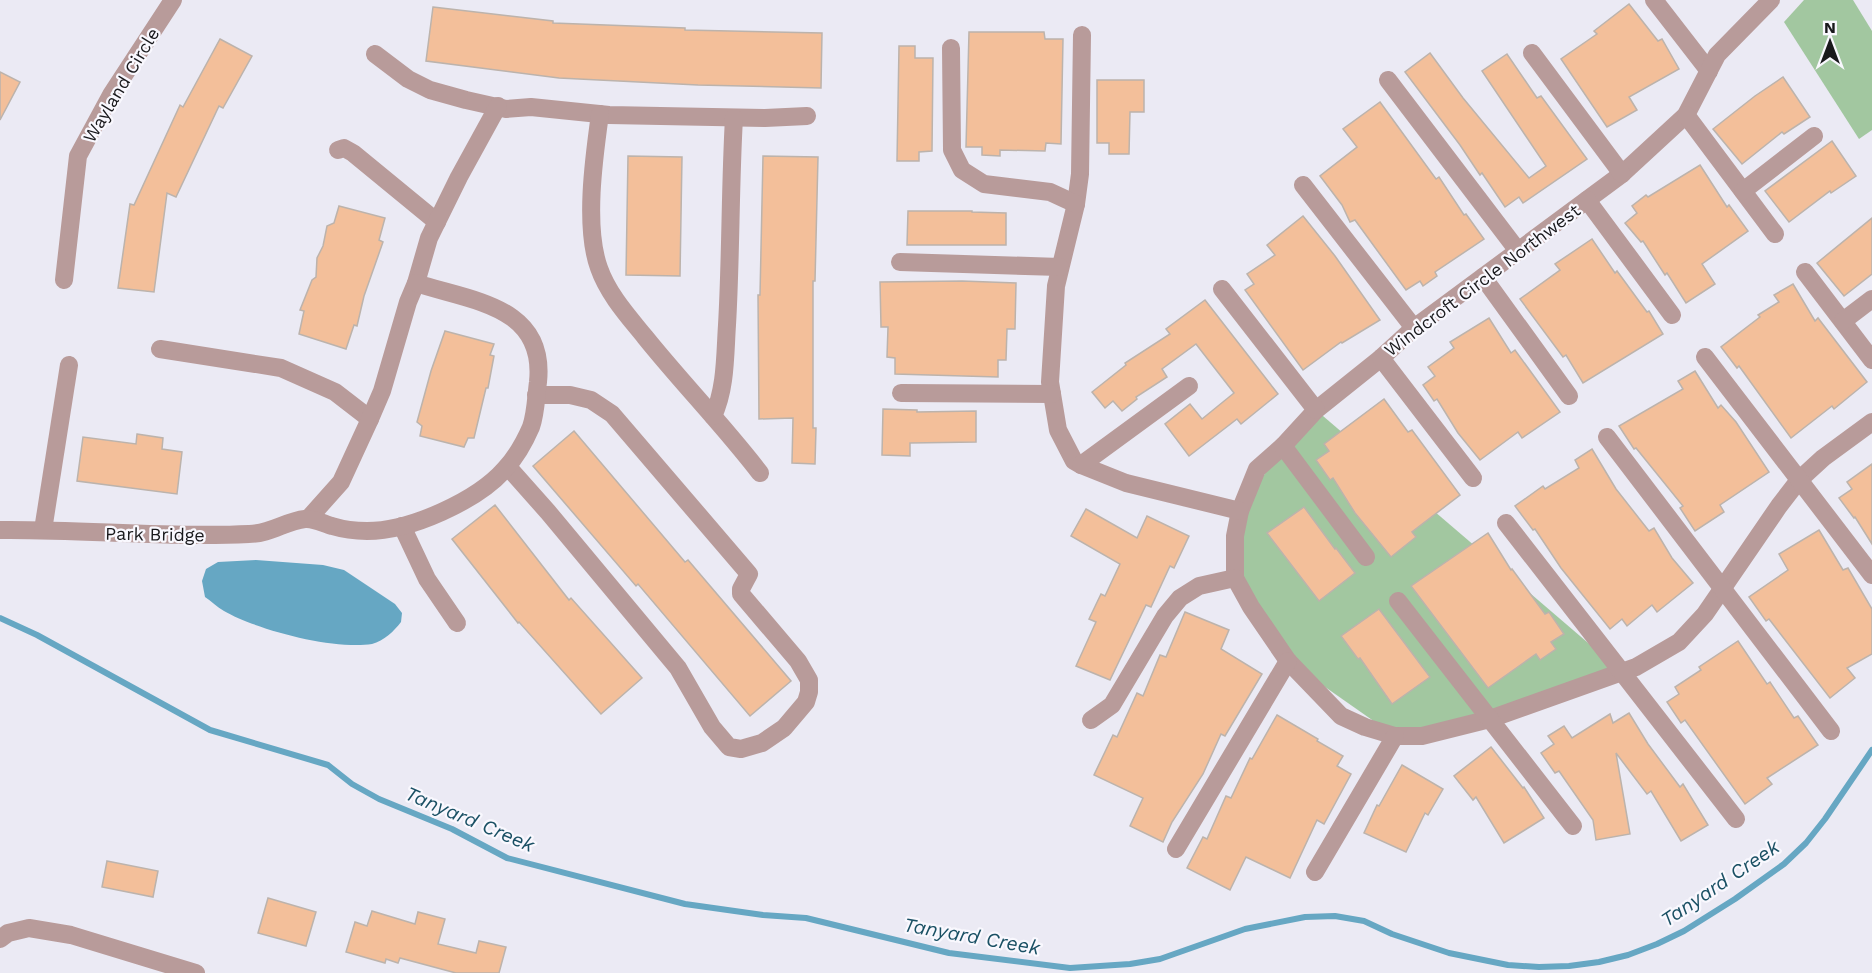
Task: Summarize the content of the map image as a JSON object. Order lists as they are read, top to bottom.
{
  "streets": {
    "street": ["Wayland Circle", "Windcroft Circle Northwest", "Park Bridge"]
  },
  "water": ["Tanyard Creek"],
  "north": "top"
}
